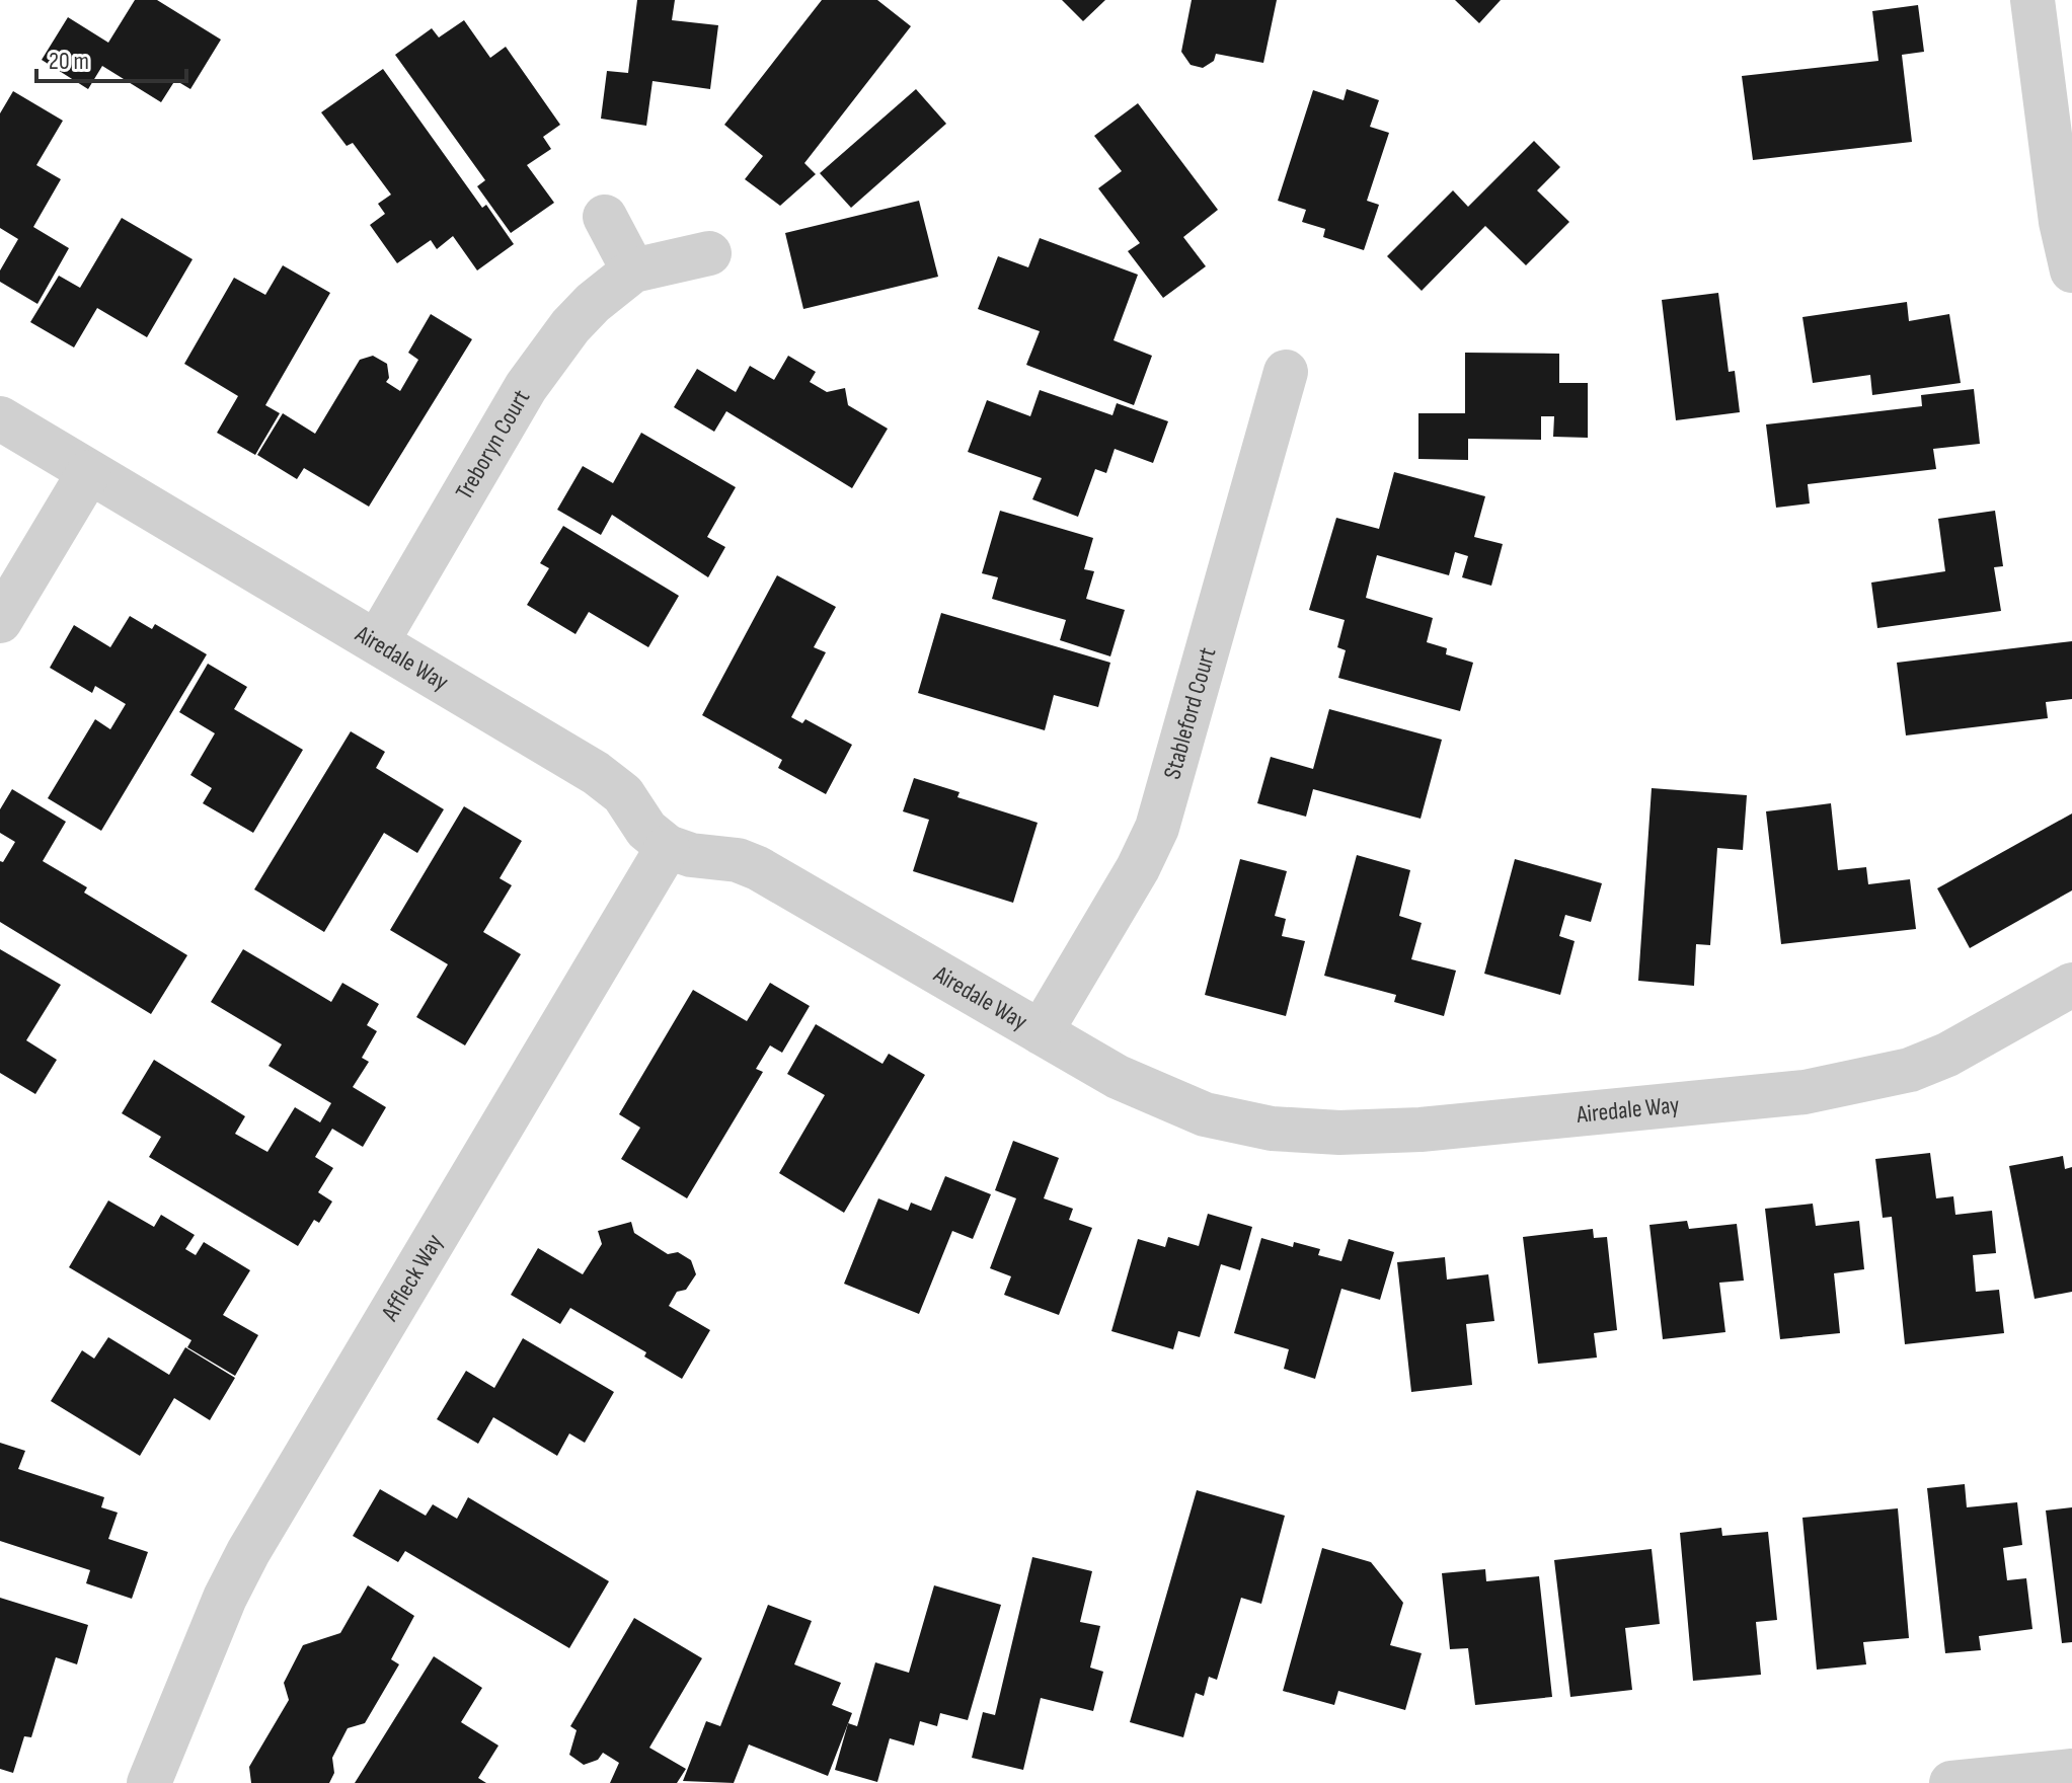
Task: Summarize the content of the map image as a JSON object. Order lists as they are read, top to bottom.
{
  "streets": {
    "street": [
      "Treboryn Court",
      "Airedale Way",
      "Stableford Court",
      "Affleck Way"
    ]
  },
  "crossings": [
    ["Treboryn Court", "Airedale Way"],
    ["Airedale Way", "Stableford Court"],
    ["Airedale Way", "Affleck Way"]
  ],
  "scale_bar": "20 m"
}
